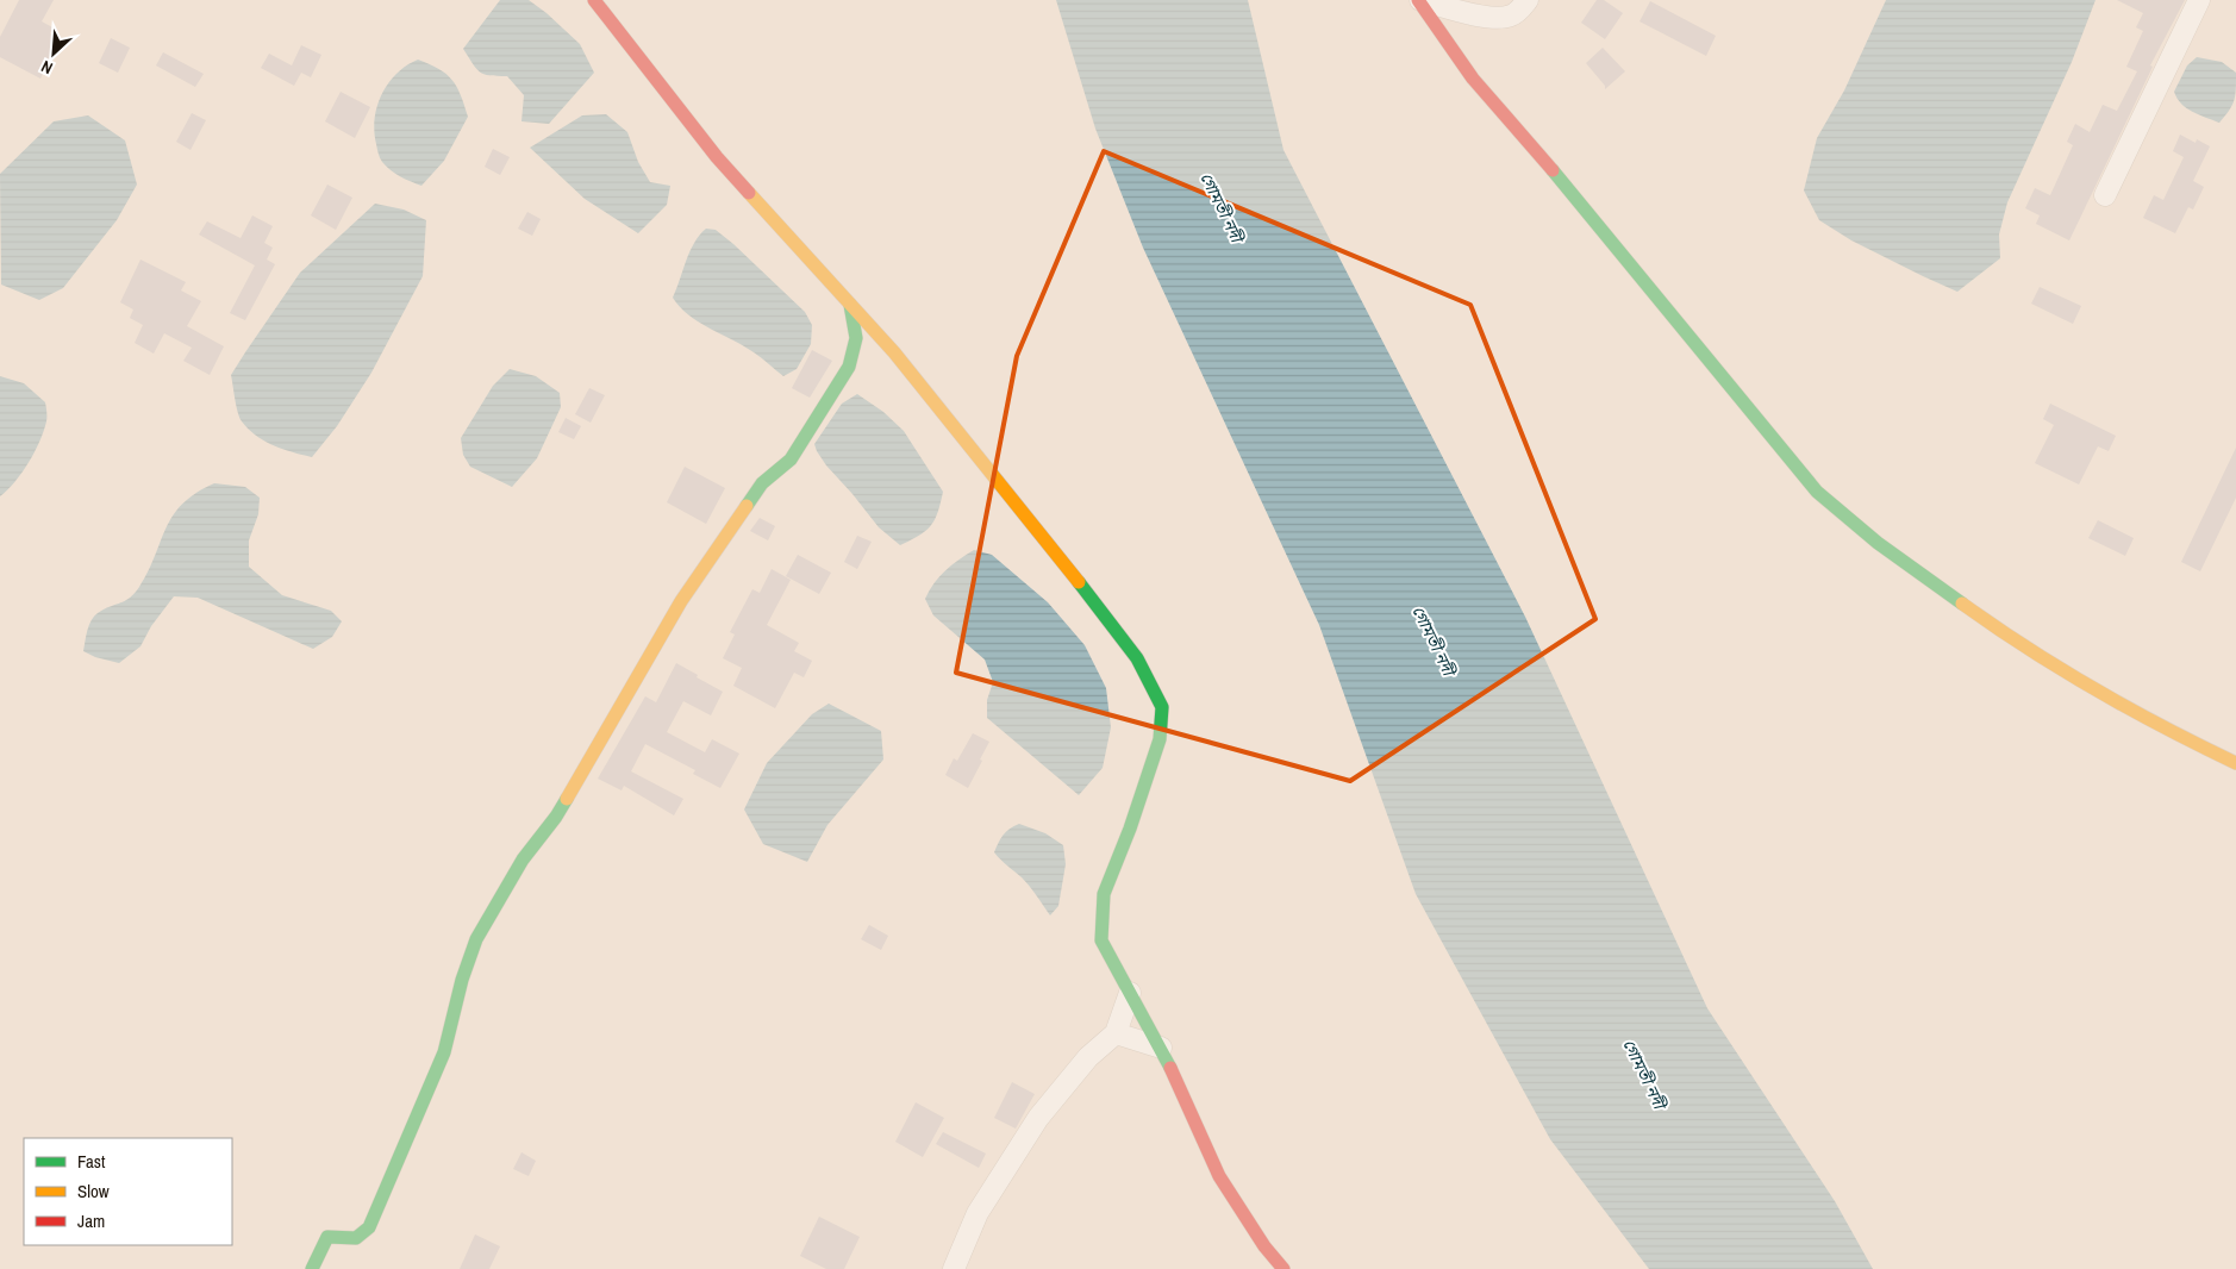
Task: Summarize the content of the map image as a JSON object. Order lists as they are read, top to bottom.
{
  "water": ["গোমতী নদী"],
  "legend": ["Fast", "Slow", "Jam"],
  "north": "bottom left"
}
